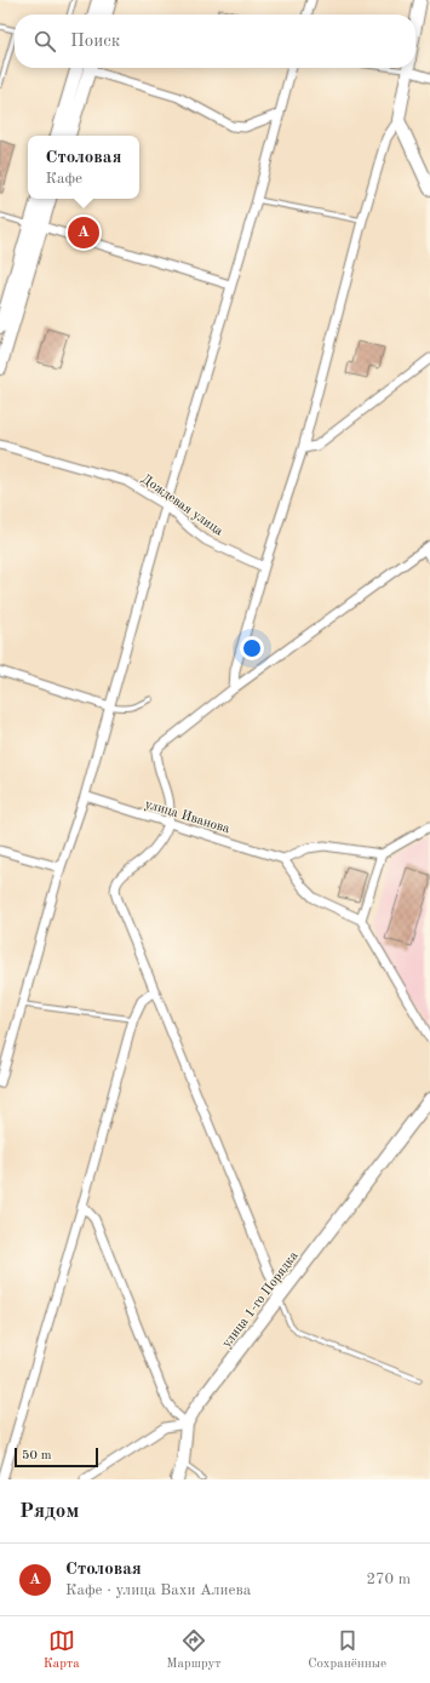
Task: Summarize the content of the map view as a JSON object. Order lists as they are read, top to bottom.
{
  "streets": {
    "street": ["Дождевая улица", "улица Иванова", "улица 1-го Порядка"]
  },
  "scale_bar": "50 m",
  "page": {
    "search": "Поиск",
    "popup": ["Столовая", "Кафе"],
    "pins": "A",
    "scale": "50 m",
    "heading": "Рядом",
    "list": [
      {
        "mark": "A",
        "name": "Столовая",
        "note": "Кафе · улица Вахи Алиева",
        "value": "270 m"
      }
    ],
    "nav": ["Карта", "Маршрут", "Сохранённые"]
  }
}
